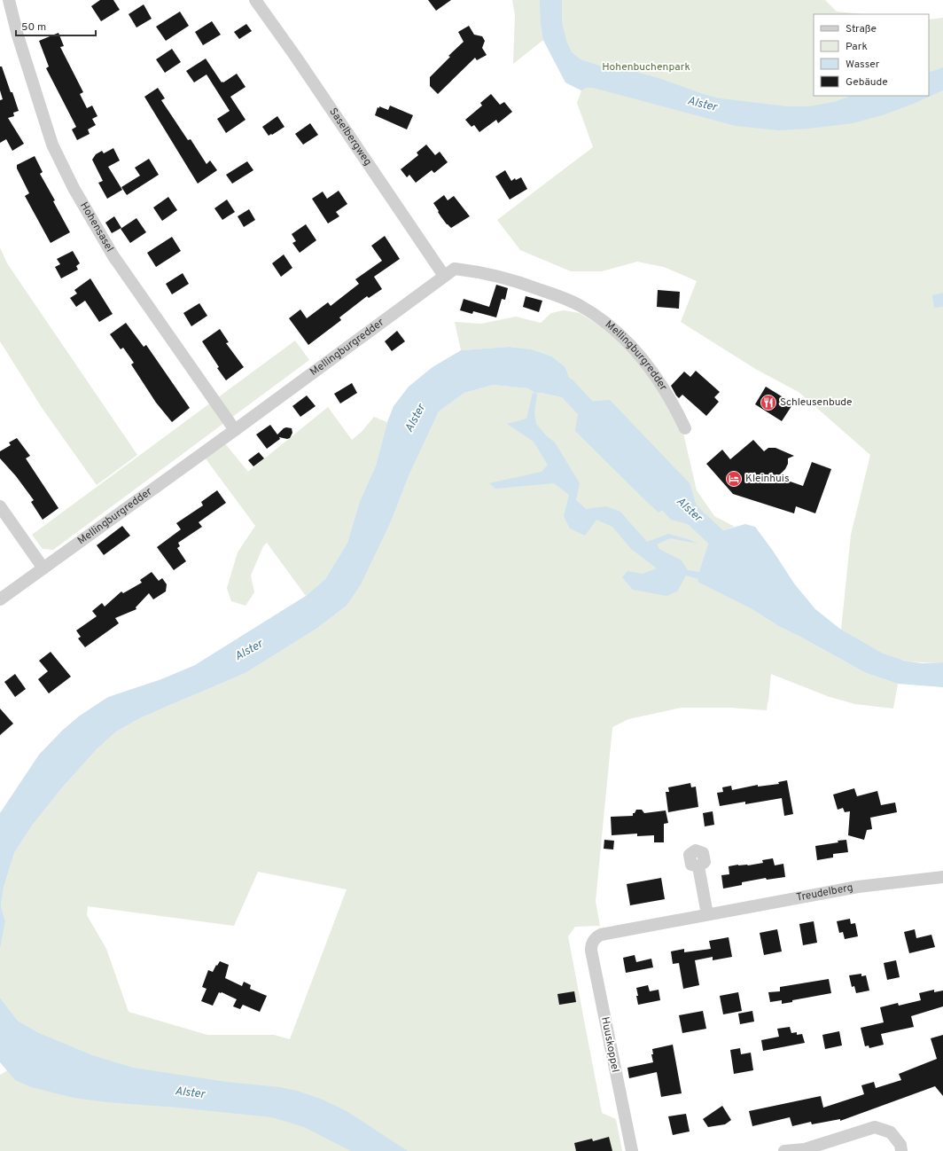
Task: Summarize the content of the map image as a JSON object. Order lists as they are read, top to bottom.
{
  "streets": {
    "street": [
      "Saselbergweg",
      "Hohensasel",
      "Mellingburgredder",
      "Treudelberg",
      "Huuskoppel"
    ]
  },
  "crossings": [
    ["Saselbergweg", "Mellingburgredder"],
    ["Hohensasel", "Mellingburgredder"],
    ["Treudelberg", "Huuskoppel"]
  ],
  "water": ["Alster"],
  "parks": ["Hohenbuchenpark"],
  "places": {
    "restaurant": ["Schleusenbude"],
    "hotel": ["Kleinhuis"]
  },
  "legend": [
    "Straße",
    "Park",
    "Wasser",
    "Gebäude"
  ],
  "scale_bar": "50 m"
}
